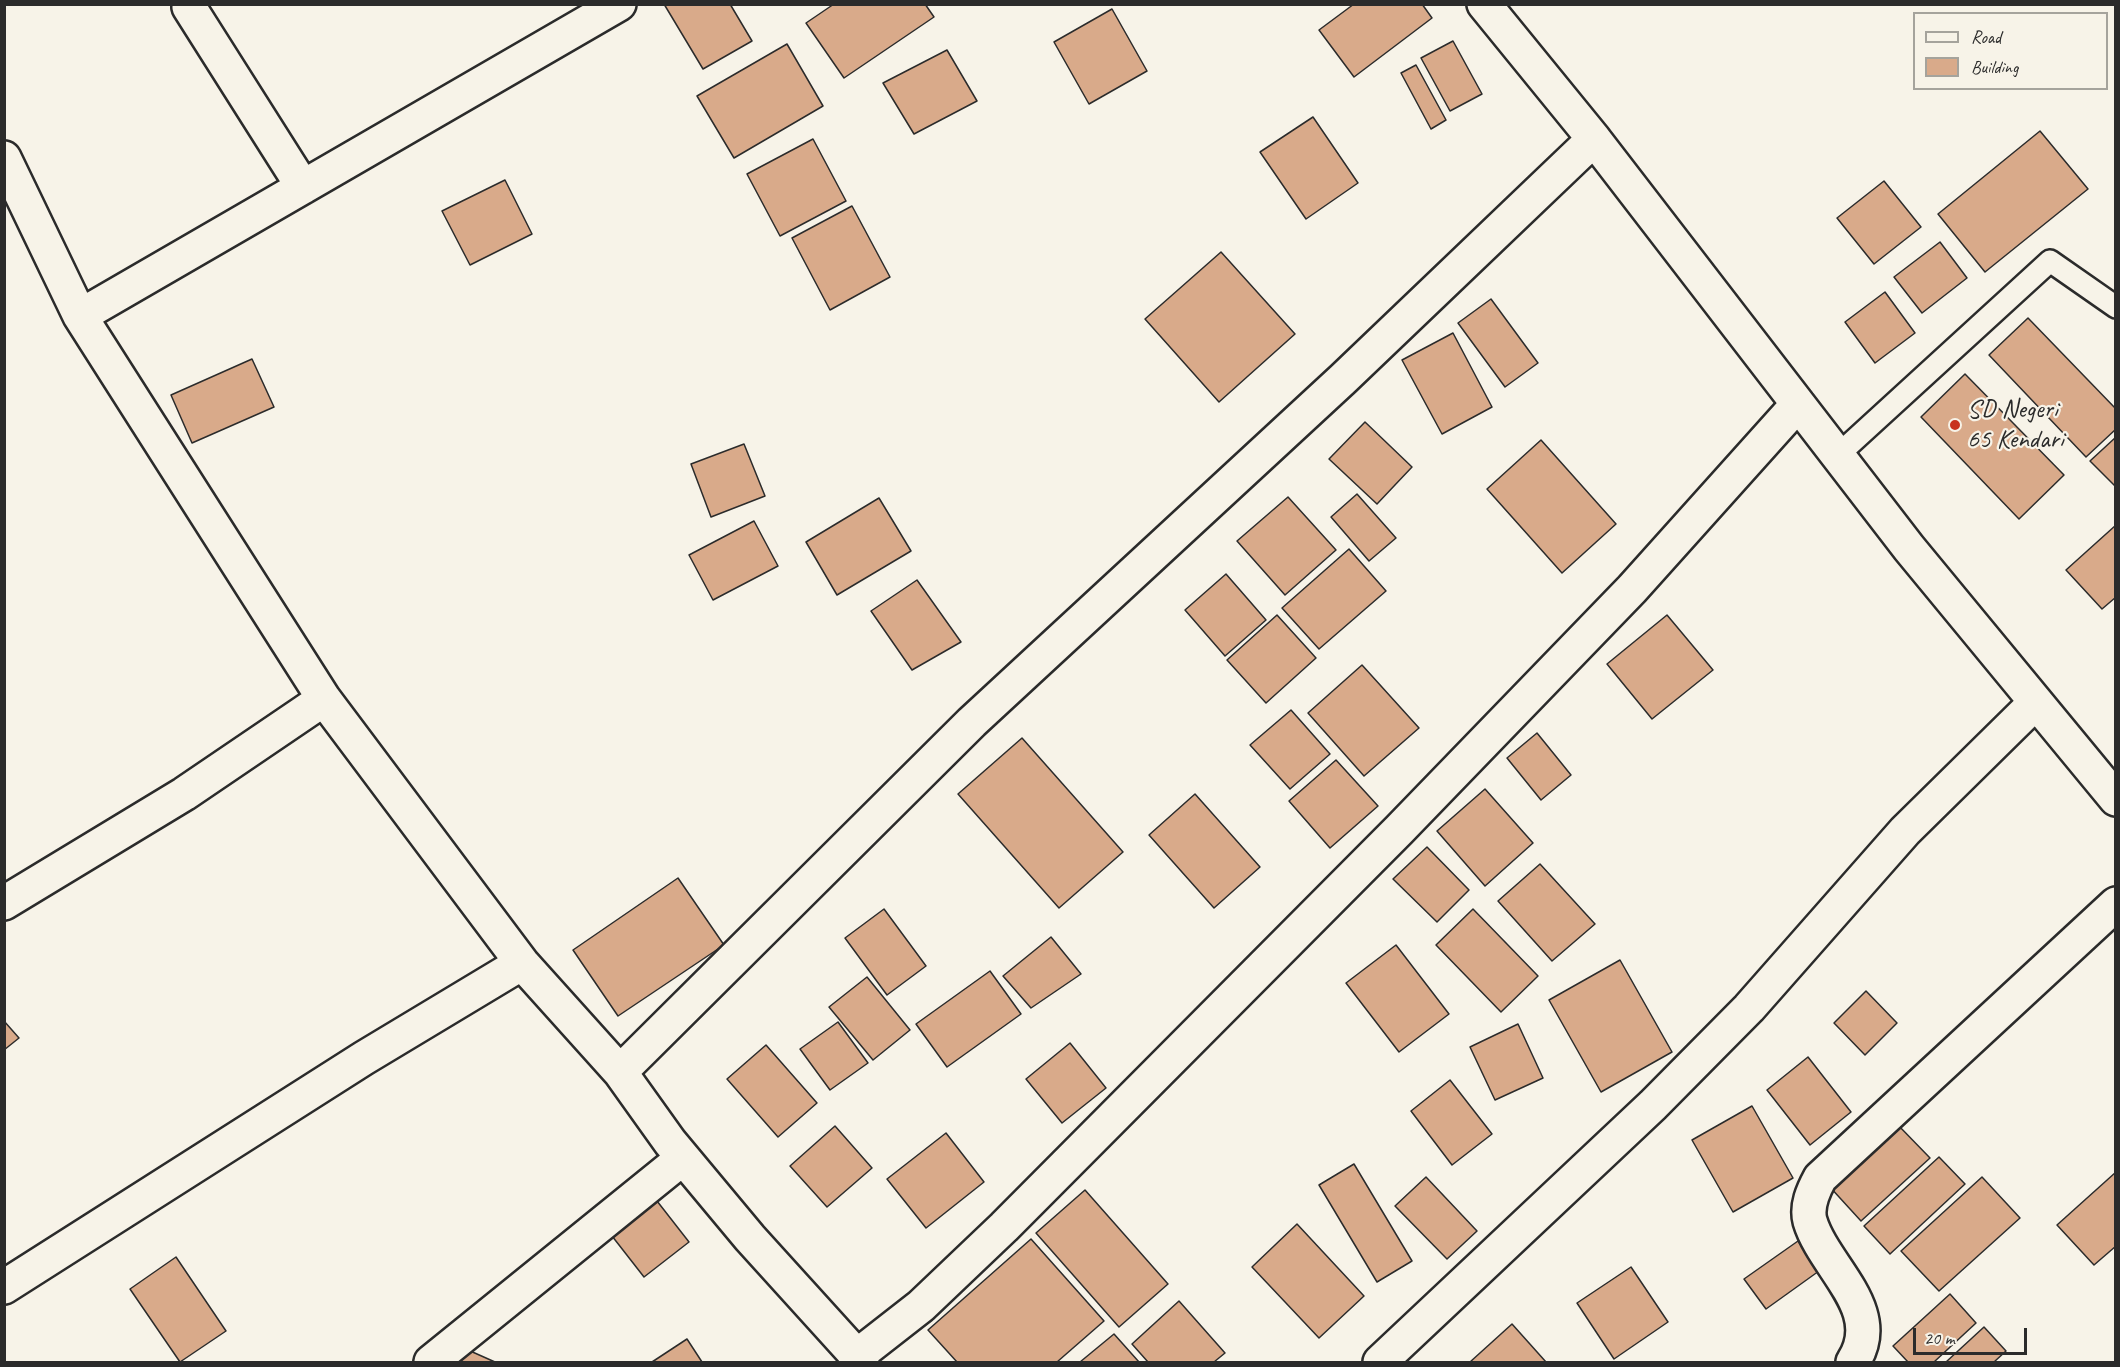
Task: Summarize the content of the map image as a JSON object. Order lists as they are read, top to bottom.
{
  "places": ["SD Negeri 65 Kendari"],
  "legend": ["Road", "Building"],
  "scale_bar": "20 m"
}
